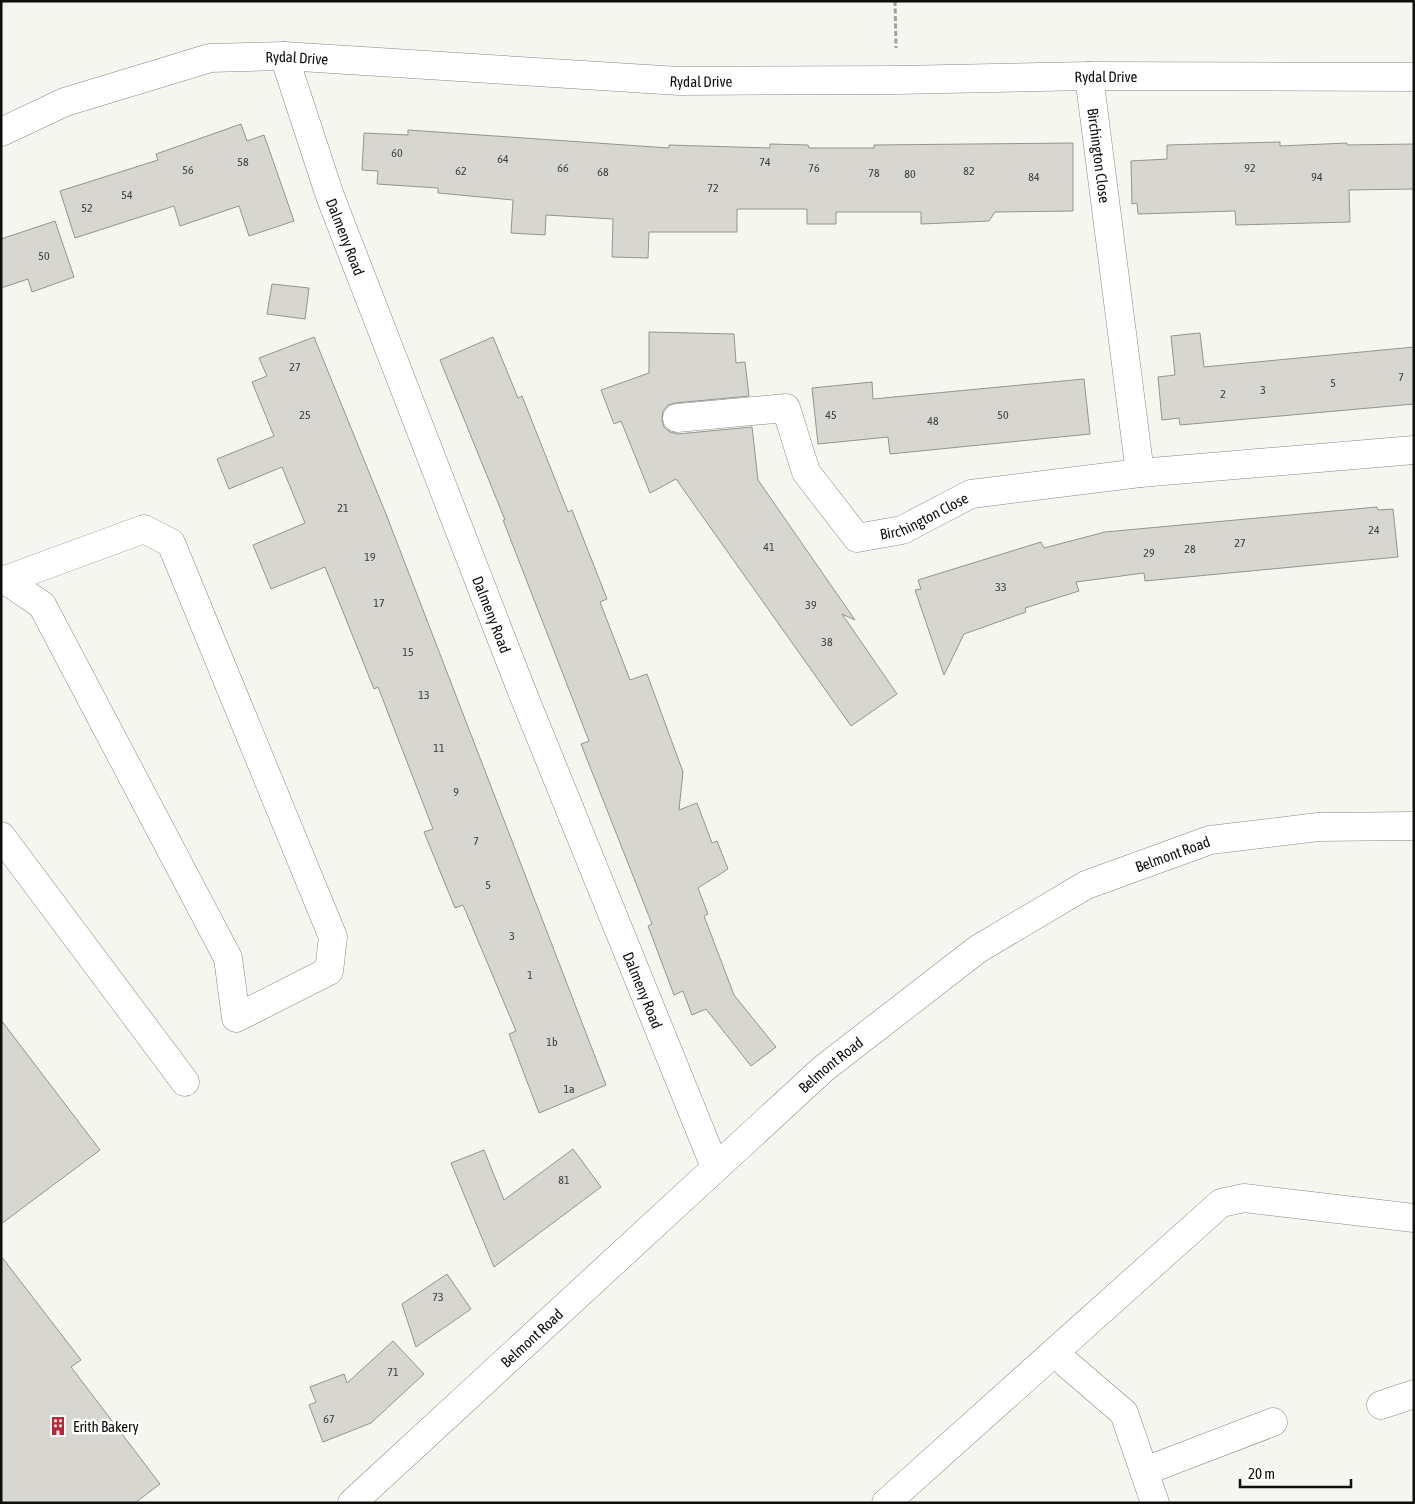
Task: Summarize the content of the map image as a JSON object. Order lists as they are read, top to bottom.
{
  "streets": {
    "street": [
      "Rydal Drive",
      "Birchington Close",
      "Dalmeny Road",
      "Belmont Road"
    ]
  },
  "crossings": [
    ["Rydal Drive", "Birchington Close"],
    ["Rydal Drive", "Dalmeny Road"],
    ["Dalmeny Road", "Belmont Road"]
  ],
  "places": {
    "building": ["Erith Bakery"]
  },
  "house_numbers": [
    "60",
    "64",
    "58",
    "74",
    "66",
    "76",
    "92",
    "56",
    "62",
    "82",
    "68",
    "78",
    "80",
    "84",
    "94",
    "72",
    "54",
    "52",
    "50",
    "27",
    "7",
    "5",
    "3",
    "2",
    "25",
    "45",
    "50",
    "48",
    "21",
    "24",
    "27",
    "41",
    "28",
    "29",
    "19",
    "33",
    "17",
    "39",
    "38",
    "15",
    "13",
    "11",
    "9",
    "7",
    "5",
    "3",
    "1",
    "1b",
    "1a",
    "81",
    "73",
    "71",
    "67"
  ],
  "scale_bar": "20 m"
}
